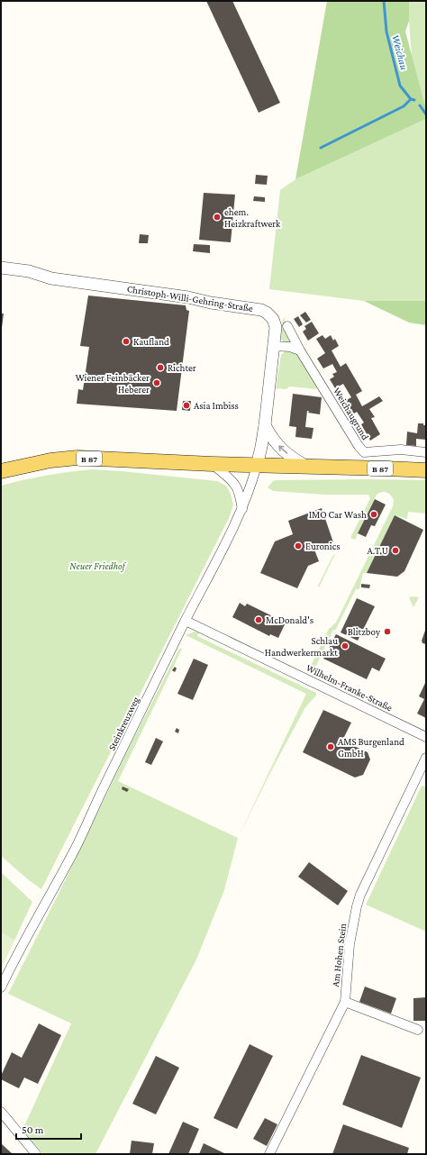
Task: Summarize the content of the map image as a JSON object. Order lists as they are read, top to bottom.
{
  "streets": {
    "main road": ["B 87"],
    "street": [
      "Christoph-Willi-Gehring-Straße",
      "Weichaugrund",
      "Wilhelm-Franke-Straße",
      "Steinkreuzweg",
      "Am Hohen Stein"
    ]
  },
  "crossings": [
    ["Christoph-Willi-Gehring-Straße", "B 87"],
    ["Christoph-Willi-Gehring-Straße", "Steinkreuzweg"],
    ["B 87", "Steinkreuzweg"],
    ["Wilhelm-Franke-Straße", "Steinkreuzweg"]
  ],
  "water": ["Weichau"],
  "parks": ["Neuer Friedhof"],
  "places": [
    "ehem. Heizkraftwerk",
    "Kaufland",
    "Richter",
    "Wiener Feinbäcker Heberer",
    "Asia Imbiss",
    "IMO Car Wash",
    "Euronics",
    "A.T.U",
    "McDonald's",
    "Blitzboy",
    "Schlau Handwerkermarkt",
    "AMS Burgenland GmbH"
  ],
  "scale_bar": "50 m"
}
